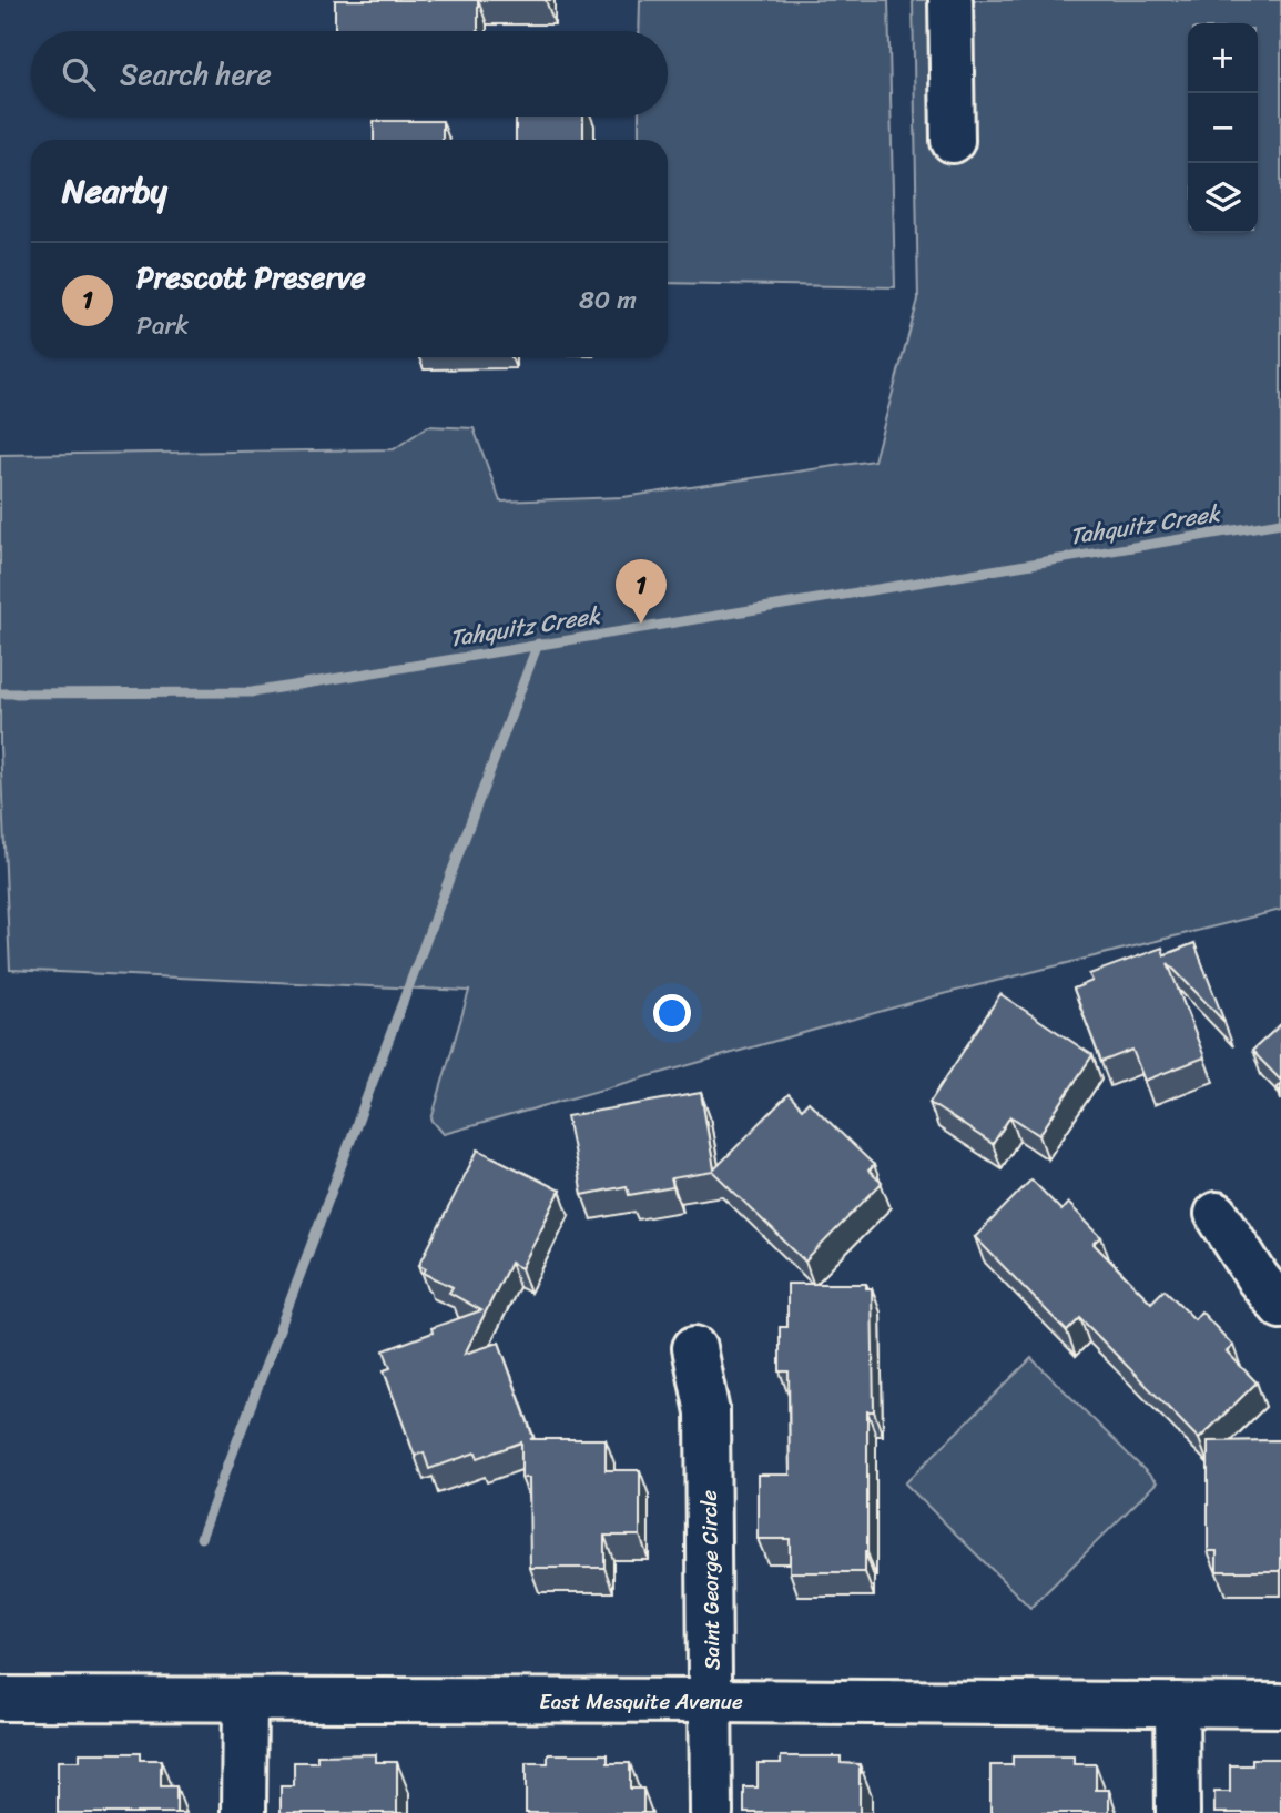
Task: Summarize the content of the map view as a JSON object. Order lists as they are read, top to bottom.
{
  "streets": {
    "street": ["Saint George Circle", "East Mesquite Avenue"]
  },
  "crossings": [
    ["Saint George Circle", "East Mesquite Avenue"]
  ],
  "water": ["Tahquitz Creek"],
  "page": {
    "map_buttons": ["+", "−"],
    "search": "Search here",
    "heading": "Nearby",
    "list": [
      {
        "mark": "1",
        "name": "Prescott Preserve",
        "note": "Park",
        "value": "80 m"
      }
    ],
    "pins": "1"
  }
}
